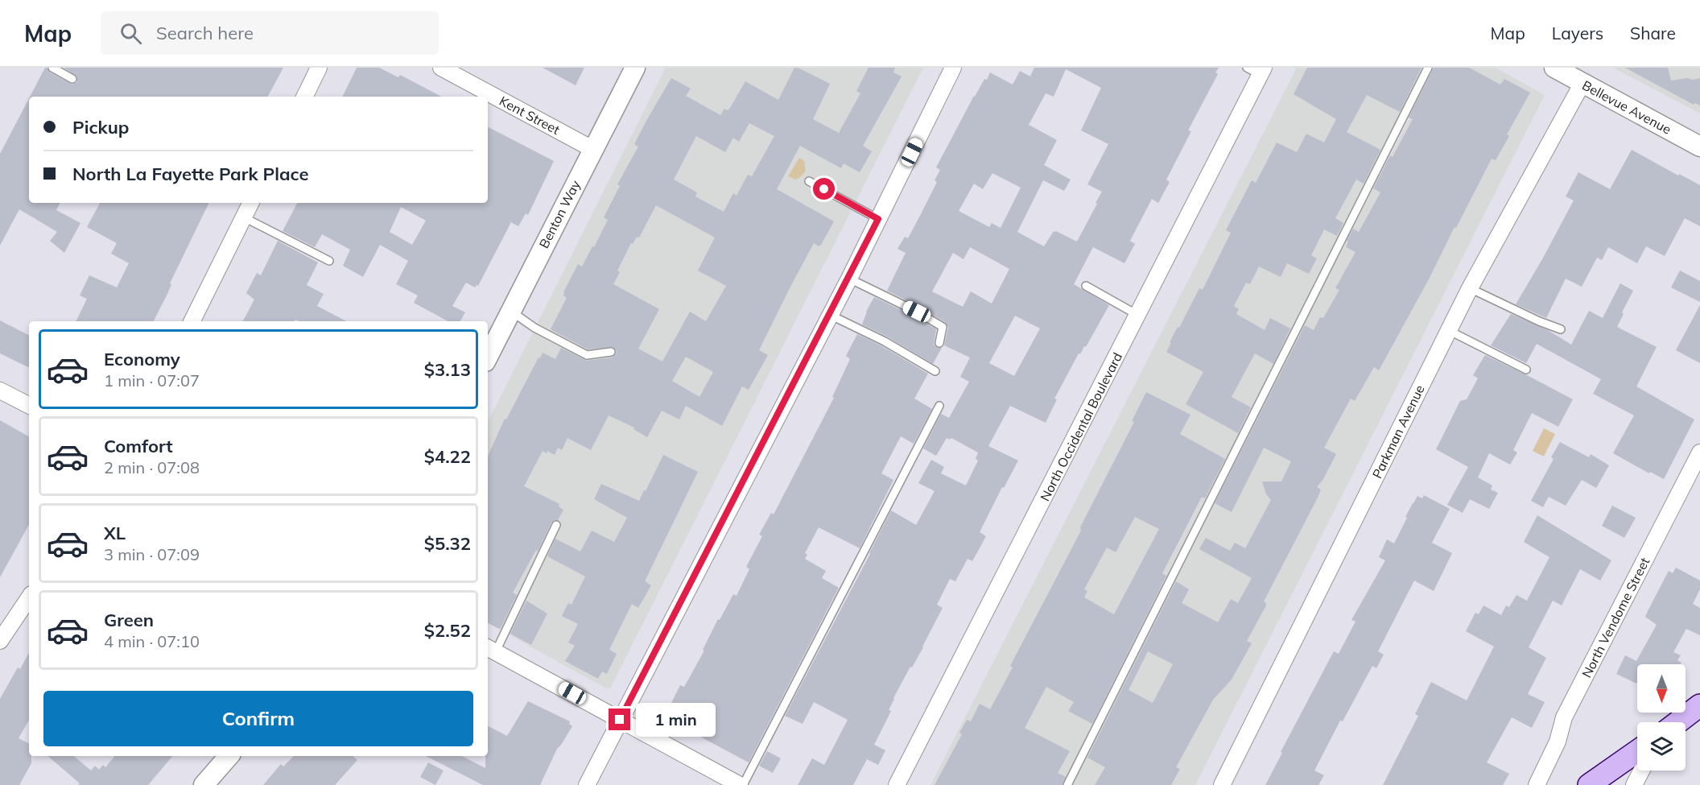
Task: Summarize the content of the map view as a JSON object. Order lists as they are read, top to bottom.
{
  "streets": {
    "street": [
      "Bellevue Avenue",
      "Kent Street",
      "Benton Way",
      "North Occidental Boulevard",
      "Parkman Avenue",
      "North Vendome Street"
    ]
  },
  "crossings": [
    ["Bellevue Avenue", "Parkman Avenue"],
    ["Kent Street", "Benton Way"]
  ],
  "north": "bottom",
  "page": {
    "header": "Map",
    "search": "Search here",
    "nav": ["Map", "Layers", "Share"],
    "banner": ["Pickup", "North La Fayette Park Place"],
    "list": [
      {
        "name": "Economy",
        "note": "1 min · 07:07",
        "value": "$3.13"
      },
      {
        "name": "Comfort",
        "note": "2 min · 07:08",
        "value": "$4.22"
      },
      {
        "name": "XL",
        "note": "3 min · 07:09",
        "value": "$5.32"
      },
      {
        "name": "Green",
        "note": "4 min · 07:10",
        "value": "$2.52"
      }
    ],
    "buttons": "Confirm",
    "bubble": "1 min"
  }
}
